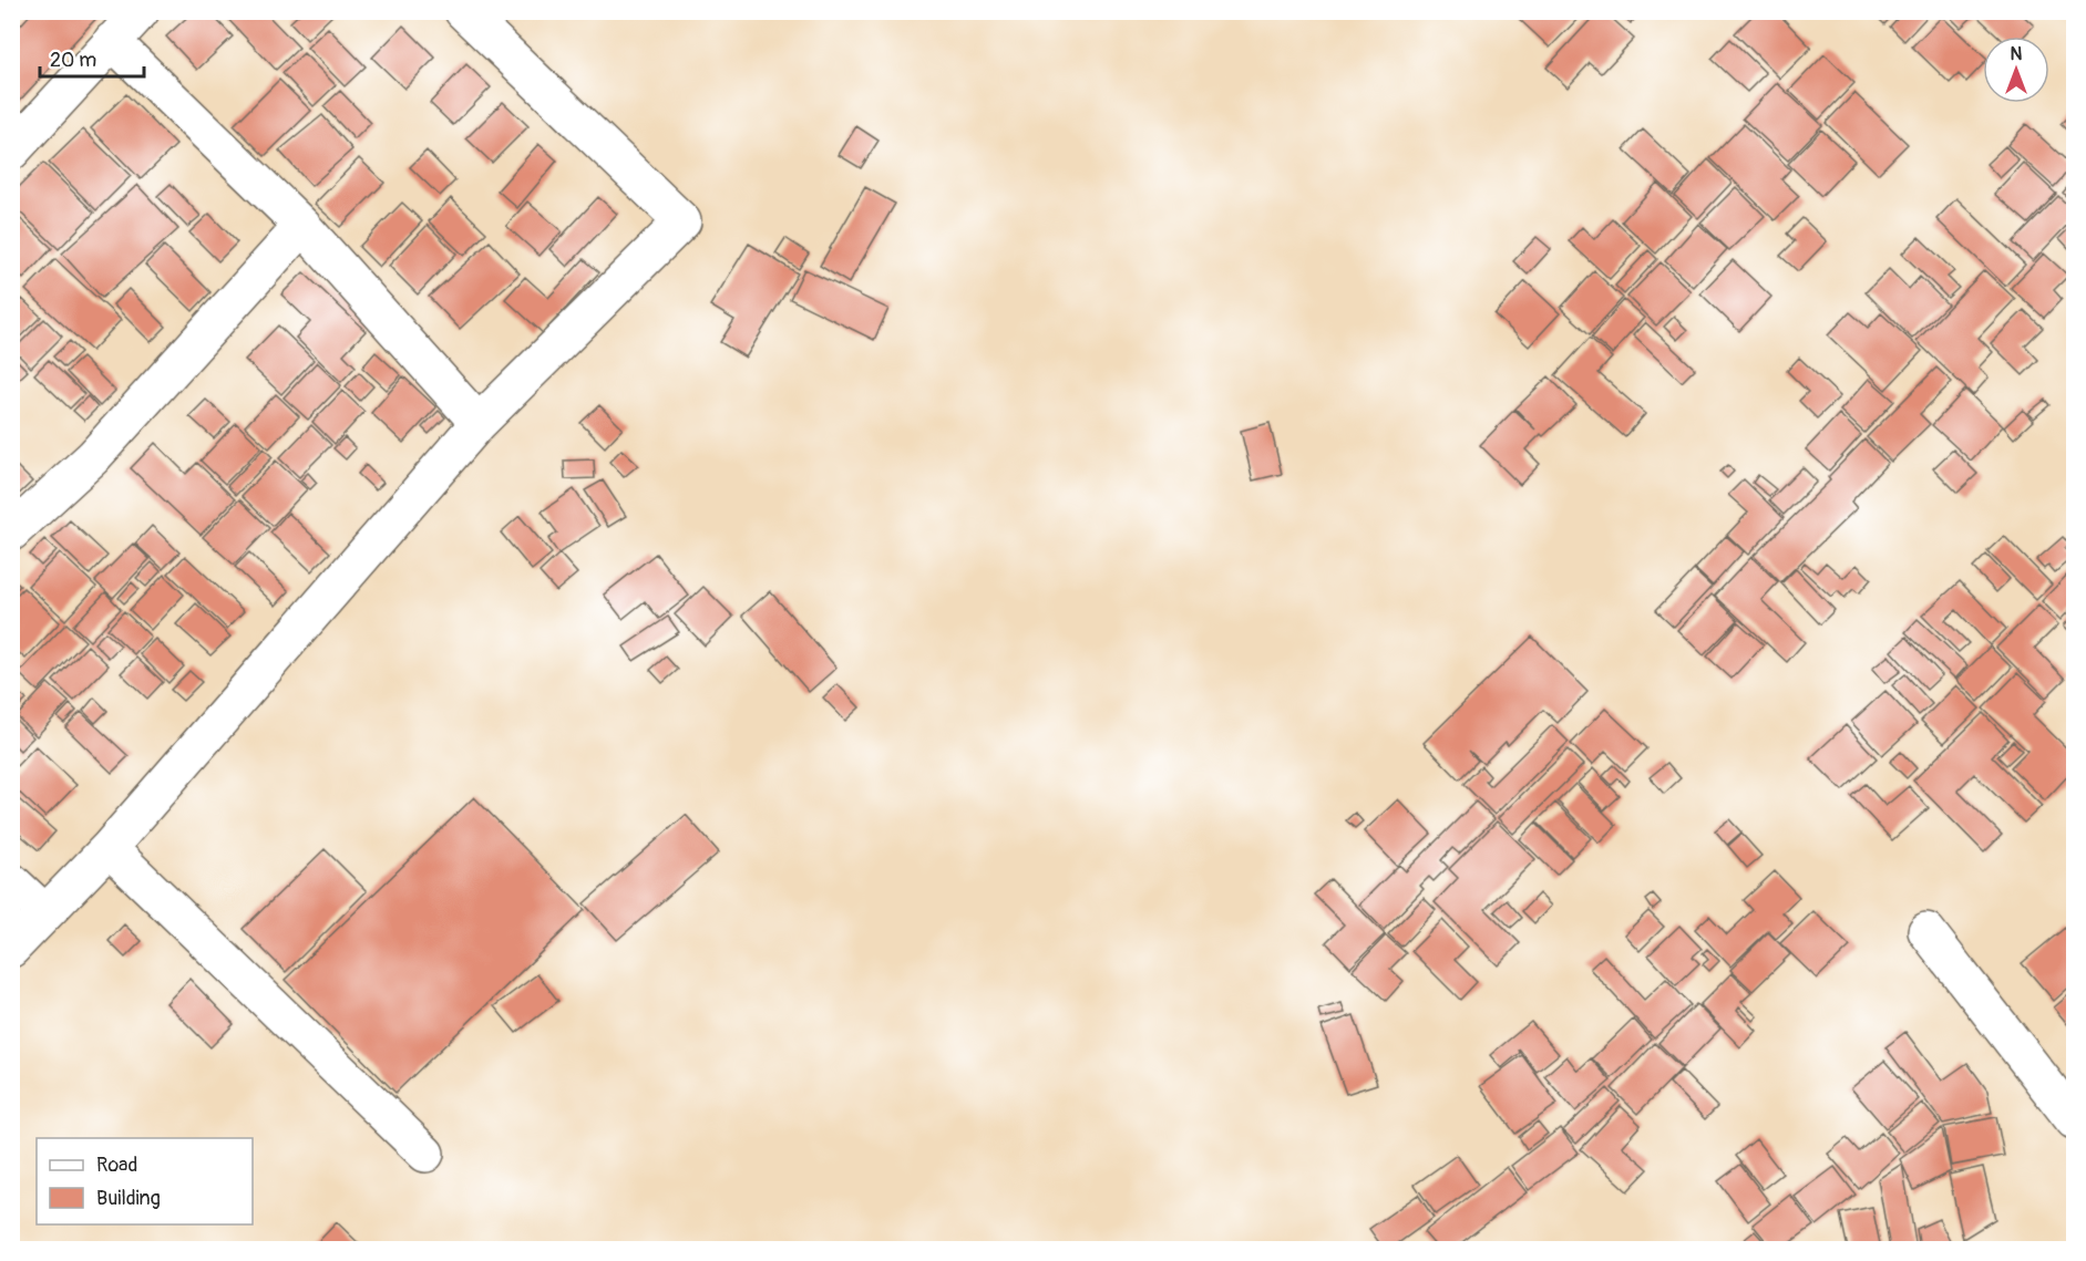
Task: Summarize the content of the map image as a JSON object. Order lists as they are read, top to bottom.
{
  "legend": ["Road", "Building"],
  "scale_bar": "20 m",
  "north": "top"
}
